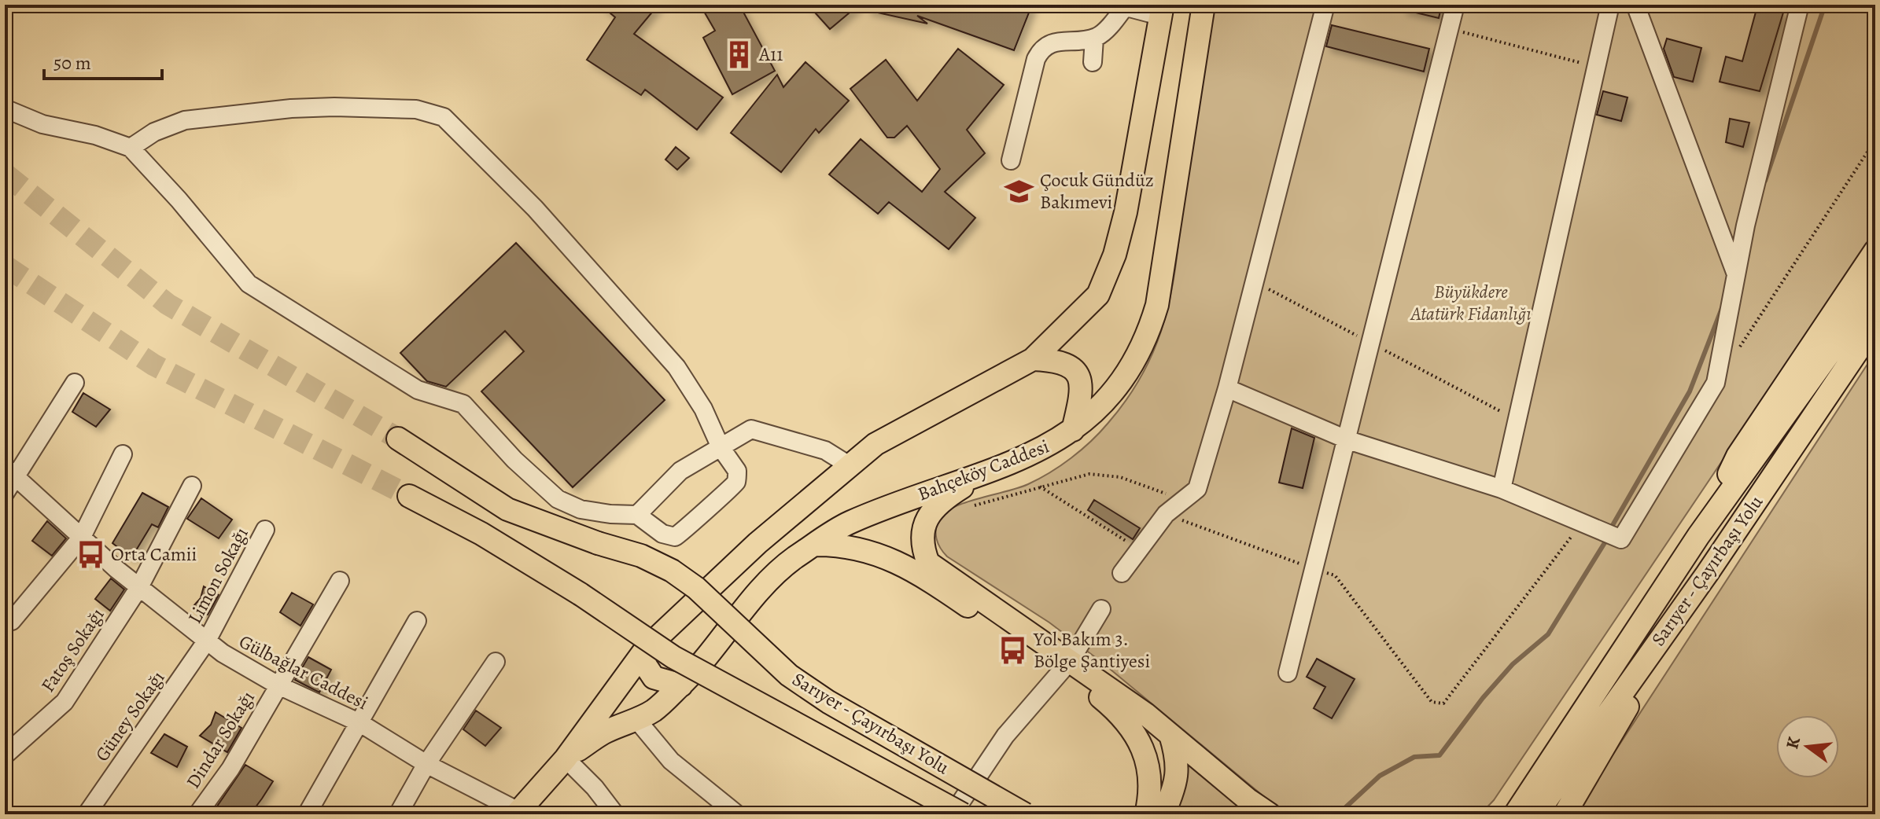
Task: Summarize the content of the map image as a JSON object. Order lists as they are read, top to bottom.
{
  "streets": {
    "main road": ["Bahçeköy Caddesi", "Sarıyer - Çayırbaşı Yolu"],
    "street": [
      "Limon Sokağı",
      "Fatoş Sokağı",
      "Gülbağlar Caddesi",
      "Güney Sokağı",
      "Dindar Sokağı"
    ]
  },
  "crossings": [
    ["Bahçeköy Caddesi", "Gülbağlar Caddesi"],
    ["Limon Sokağı", "Gülbağlar Caddesi"],
    ["Limon Sokağı", "Güney Sokağı"],
    ["Fatoş Sokağı", "Gülbağlar Caddesi"],
    ["Gülbağlar Caddesi", "Güney Sokağı"],
    ["Gülbağlar Caddesi", "Dindar Sokağı"]
  ],
  "parks": ["Büyükdere Atatürk Fidanlığı"],
  "places": {
    "building": ["A11"],
    "school or university": ["Çocuk Gündüz Bakımevi"],
    "bus stop": ["Orta Camii", "Yol Bakım 3. Bölge Şantiyesi"]
  },
  "scale_bar": "50 m",
  "north": "left"
}
